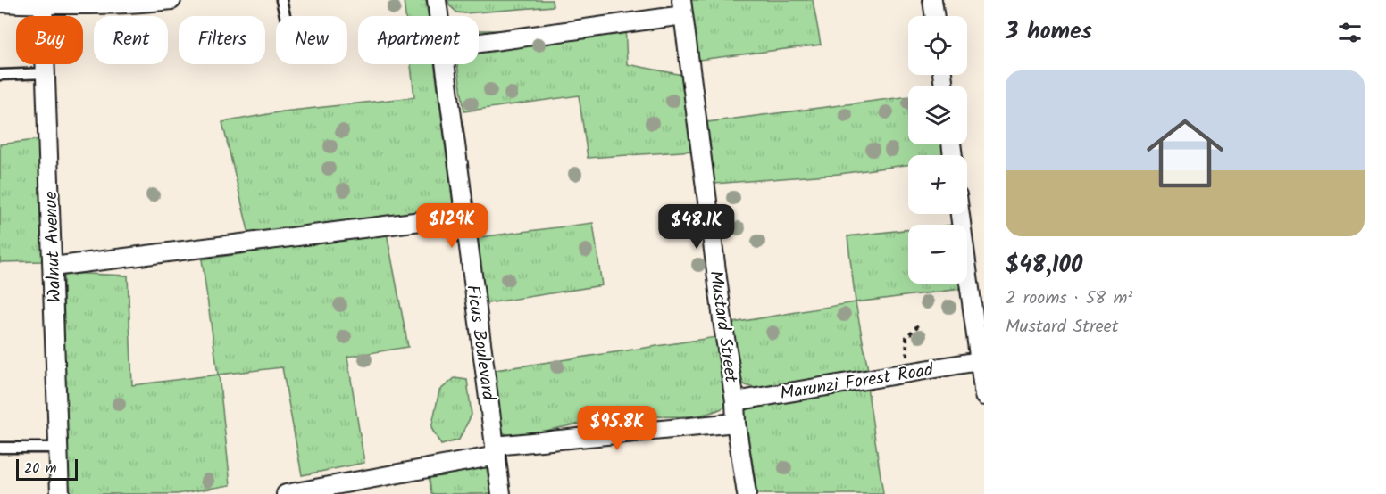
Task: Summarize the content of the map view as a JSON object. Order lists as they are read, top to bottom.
{
  "streets": {
    "street": [
      "Walnut Avenue",
      "Mustard Street",
      "Ficus Boulevard",
      "Marunzi Forest Road"
    ]
  },
  "crossings": [
    ["Mustard Street", "Marunzi Forest Road"]
  ],
  "scale_bar": "20 m",
  "page": {
    "heading": "3 homes",
    "map_buttons": ["+", "−"],
    "chip": [
      "Buy",
      "Rent",
      "Filters",
      "New",
      "Apartment"
    ],
    "list": [
      {
        "name": "$48,100",
        "note": "2 rooms · 58 m² · Mustard Street"
      }
    ],
    "price": ["$129K", "$48.1K", "$95.8K"],
    "scale": "20 m"
  }
}
